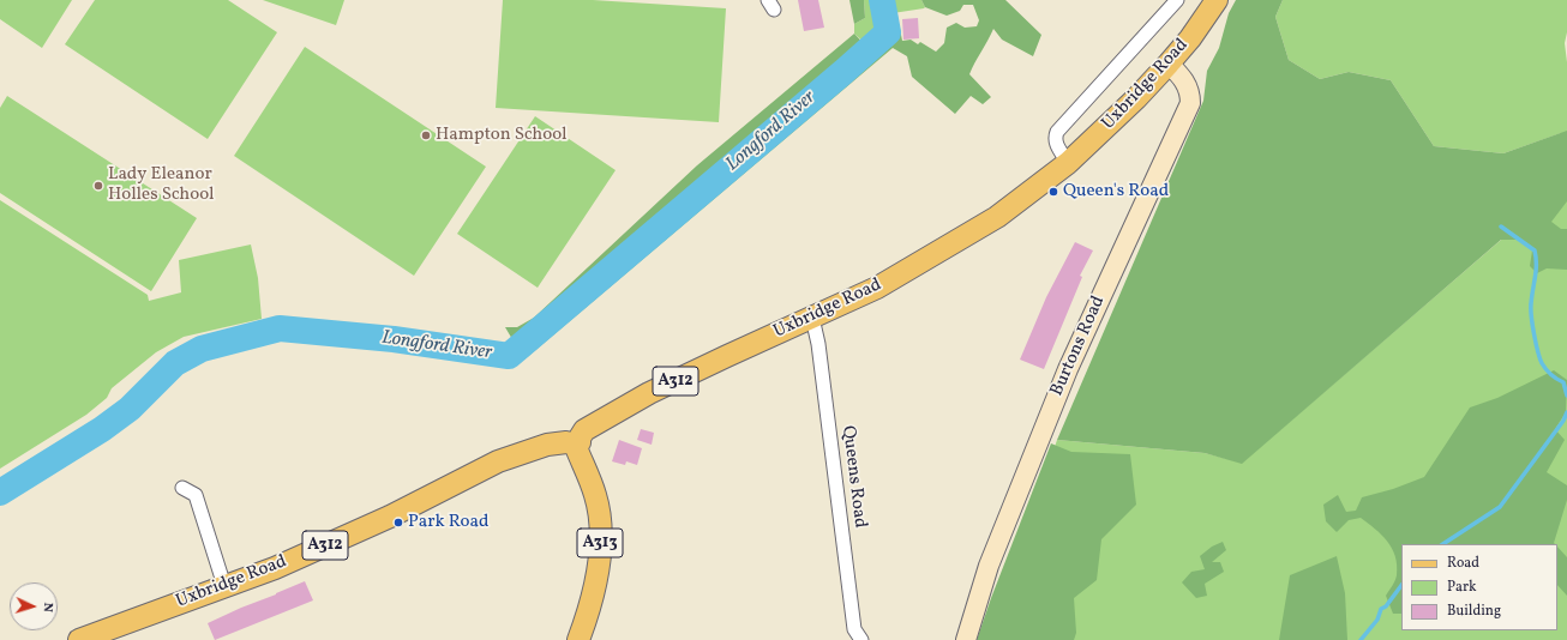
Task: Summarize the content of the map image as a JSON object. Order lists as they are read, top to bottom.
{
  "streets": {
    "main road": ["Uxbridge Road", "A312", "A313"],
    "street": ["Burtons Road", "Queens Road"]
  },
  "crossings": [
    ["Uxbridge Road", "Burtons Road"],
    ["Uxbridge Road", "Queens Road"],
    ["Uxbridge Road", "A313"]
  ],
  "water": ["Longford River"],
  "places": [
    "Hampton School",
    "Lady Eleanor Holles School",
    "Queen's Road",
    "Park Road"
  ],
  "legend": ["Road", "Park", "Building"],
  "north": "right"
}
